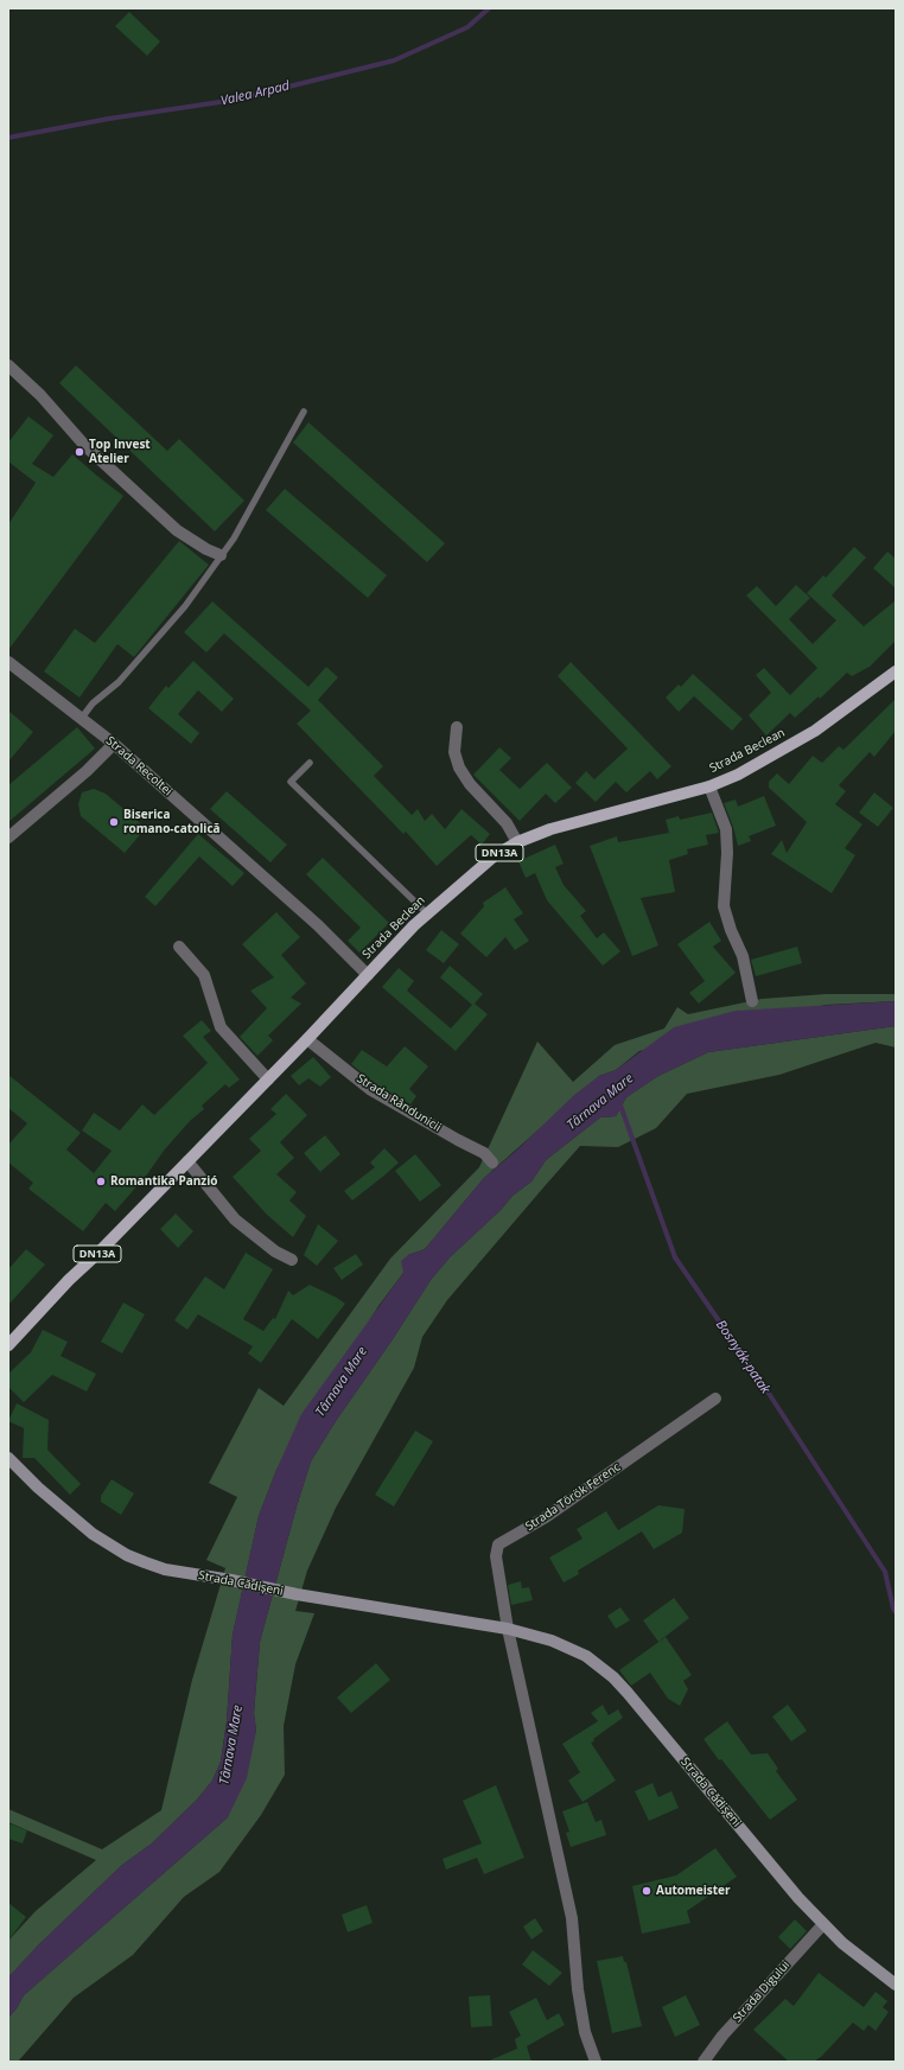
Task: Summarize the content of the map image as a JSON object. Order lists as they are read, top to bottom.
{
  "streets": {
    "main road": ["Strada Beclean", "DN13A", "Strada Cădișeni"],
    "street": [
      "Strada Recoltei",
      "Strada Rândunicii",
      "Strada Török Ferenc",
      "Strada Digului"
    ]
  },
  "crossings": [
    ["Strada Beclean", "Strada Recoltei"],
    ["Strada Beclean", "Strada Rândunicii"],
    ["Strada Török Ferenc", "Strada Cădișeni"],
    ["Strada Cădișeni", "Strada Digului"]
  ],
  "water": ["Valea Arpad", "Târnava Mare", "Bosnyák-patak"],
  "places": [
    "Top Invest Atelier",
    "Biserica romano-catolică",
    "Romantika Panzió",
    "Automeister"
  ]
}
